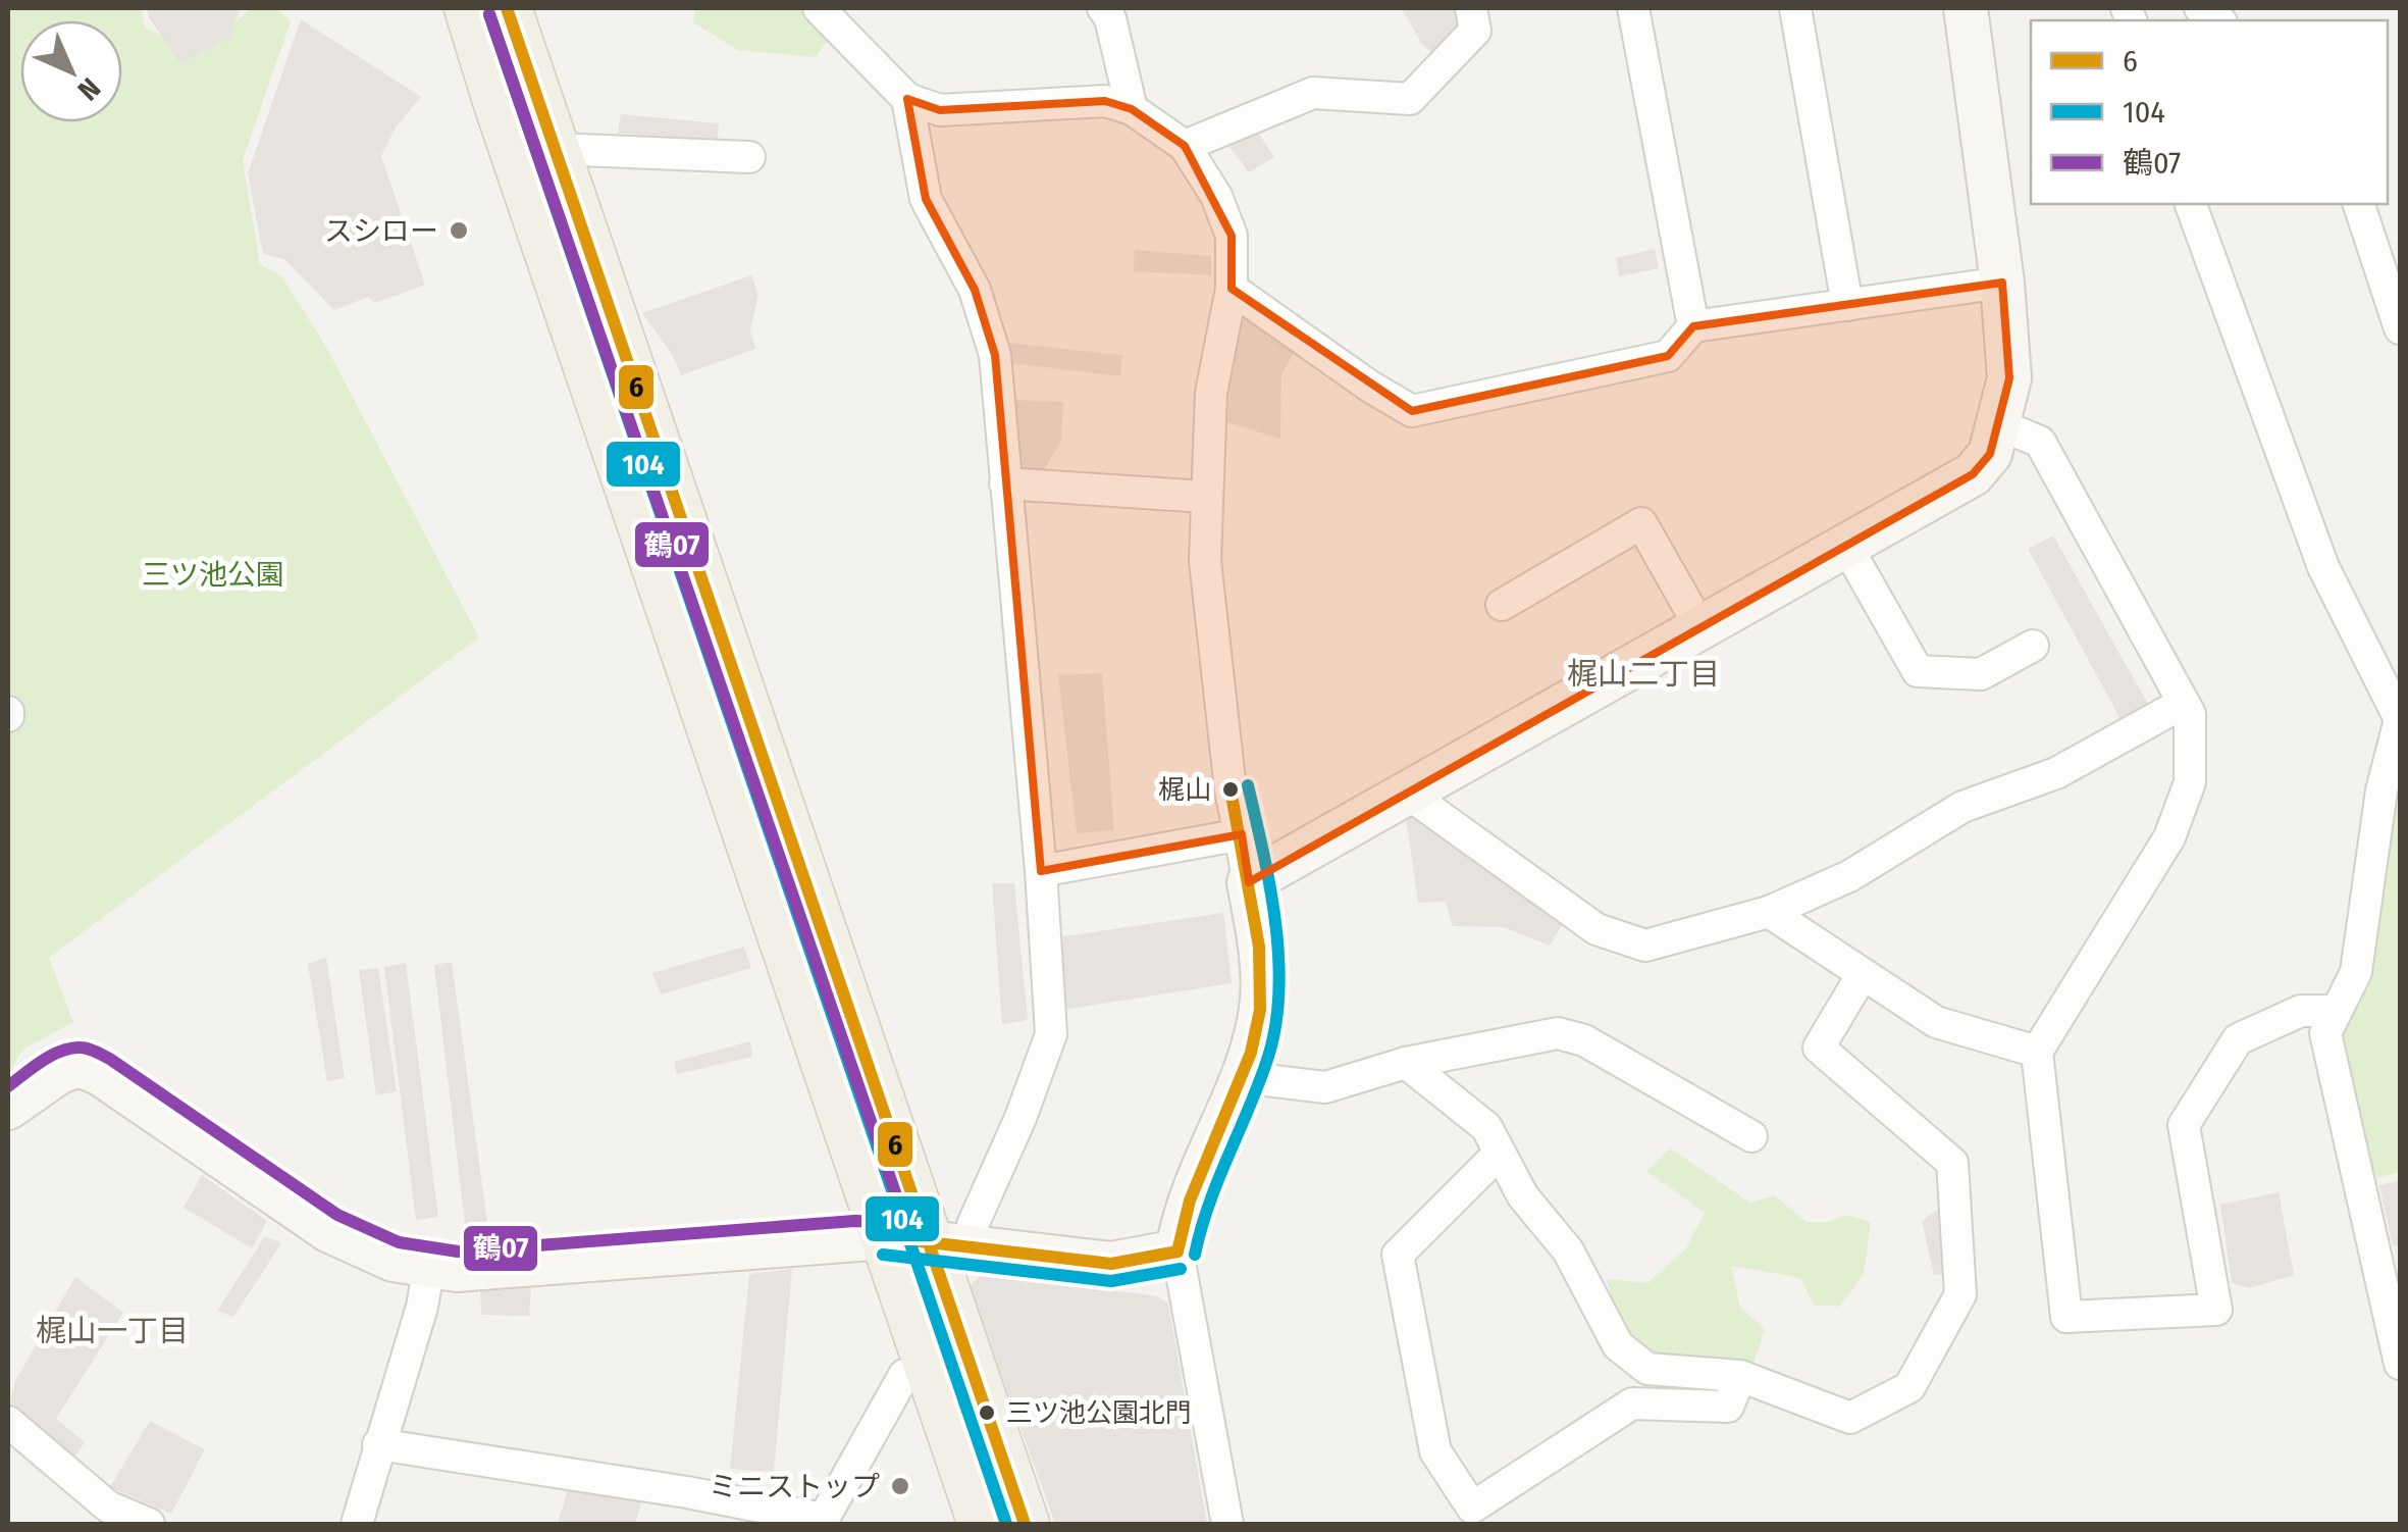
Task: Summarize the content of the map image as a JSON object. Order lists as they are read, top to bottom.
{
  "districts": ["梶山二丁目", "梶山一丁目"],
  "parks": ["三ツ池公園"],
  "places": [
    "スシロー",
    "梶山",
    "三ツ池公園北門",
    "ミニストップ"
  ],
  "lines": ["transit line 6", "transit line 104", "transit line 鶴07"],
  "legend": ["6", "104", "鶴07"],
  "north": "bottom right"
}
